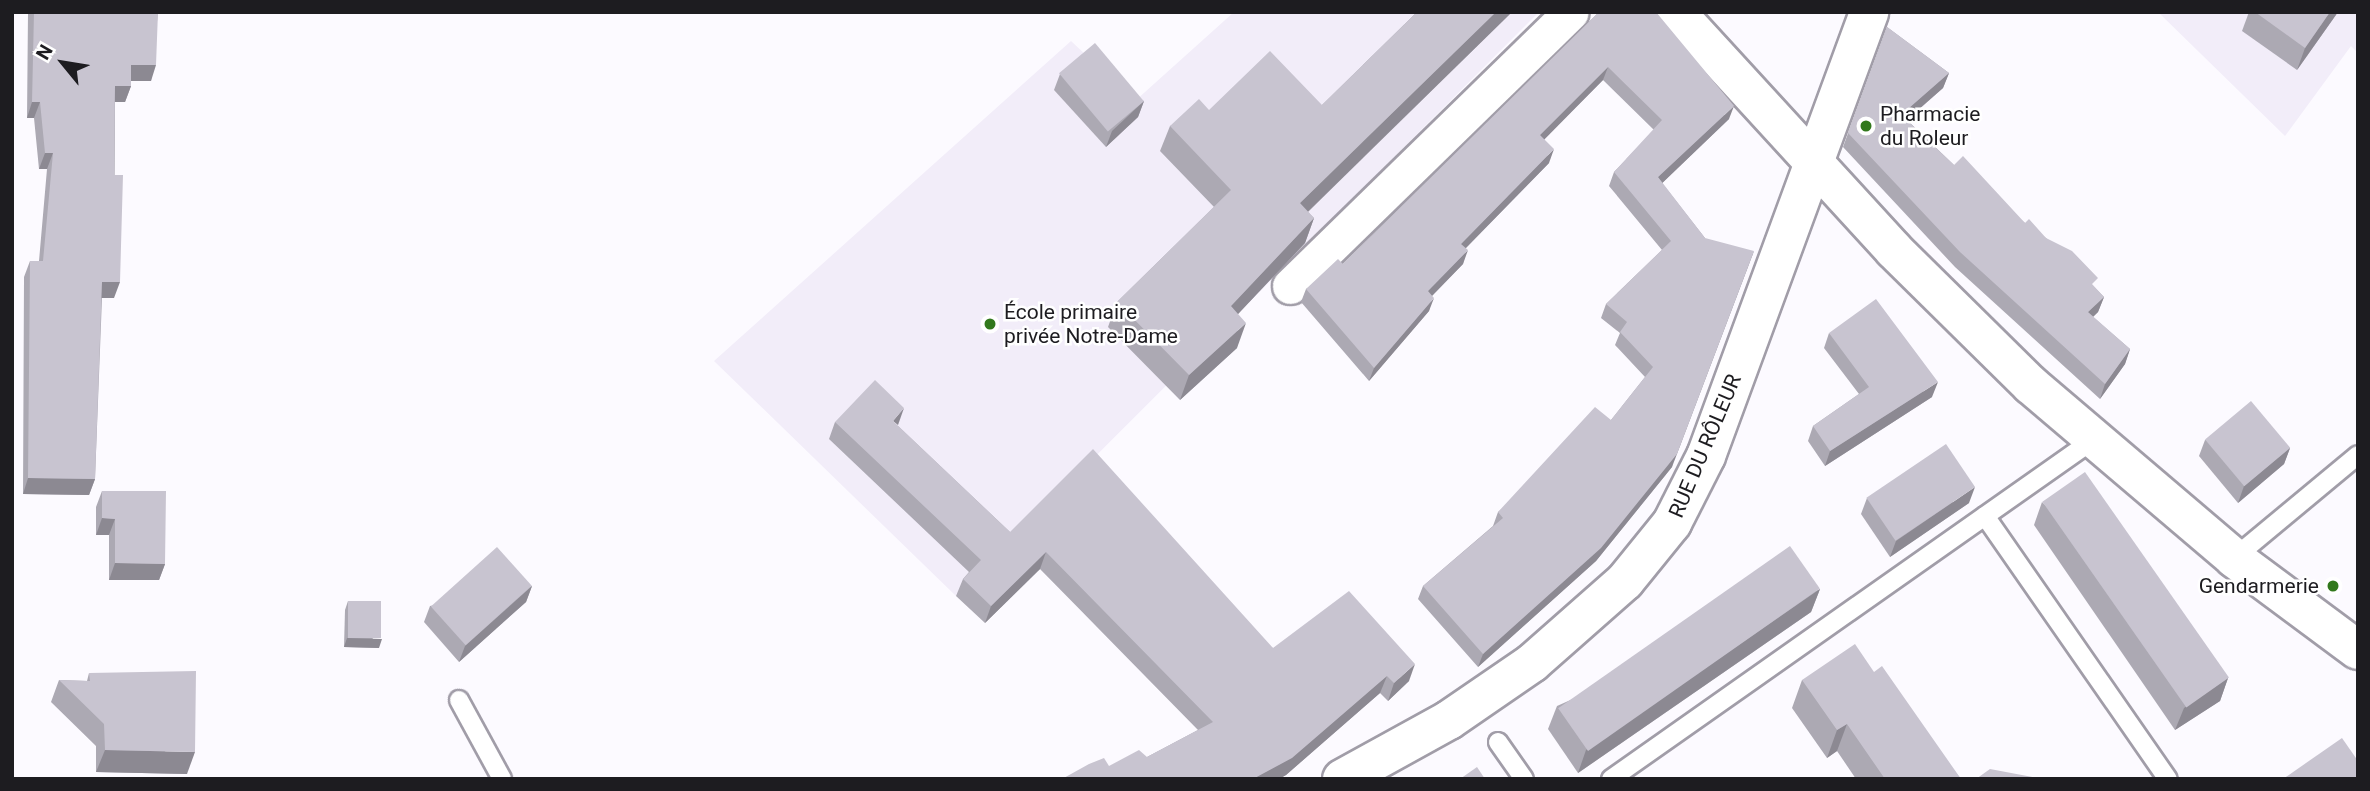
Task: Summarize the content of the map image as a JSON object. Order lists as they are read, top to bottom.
{
  "streets": {
    "street": ["RUE DU RÔLEUR"]
  },
  "places": ["Pharmacie du Roleur", "École primaire privée Notre-Dame", "Gendarmerie"],
  "north": "top left"
}
